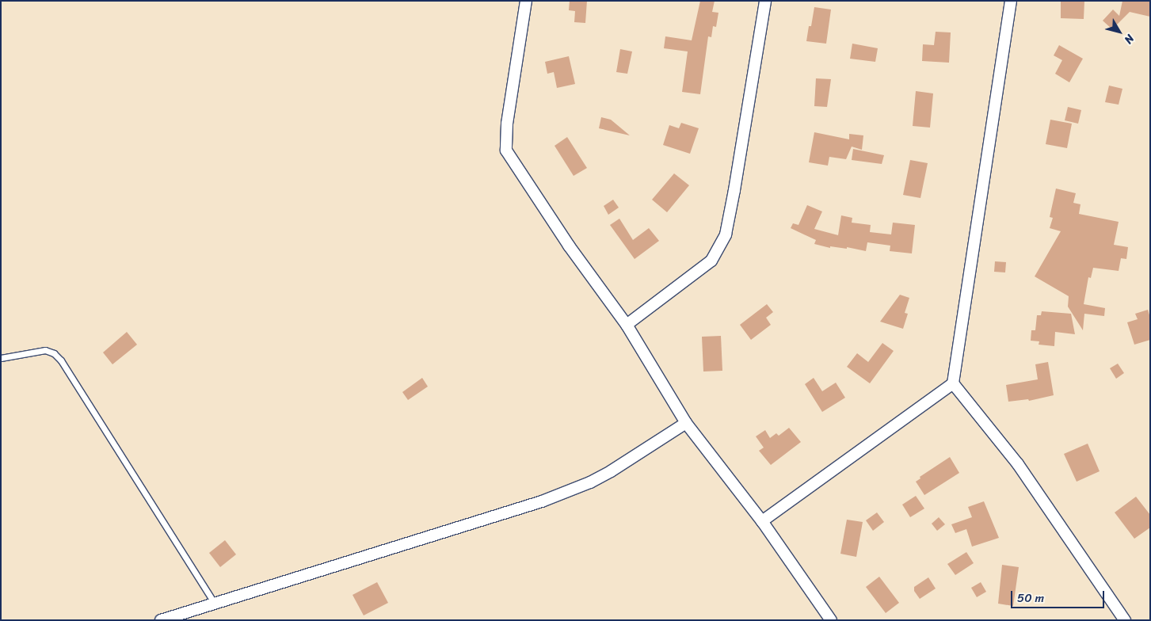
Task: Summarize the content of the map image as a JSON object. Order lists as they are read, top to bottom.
{
  "scale_bar": "50 m",
  "north": "bottom right"
}
